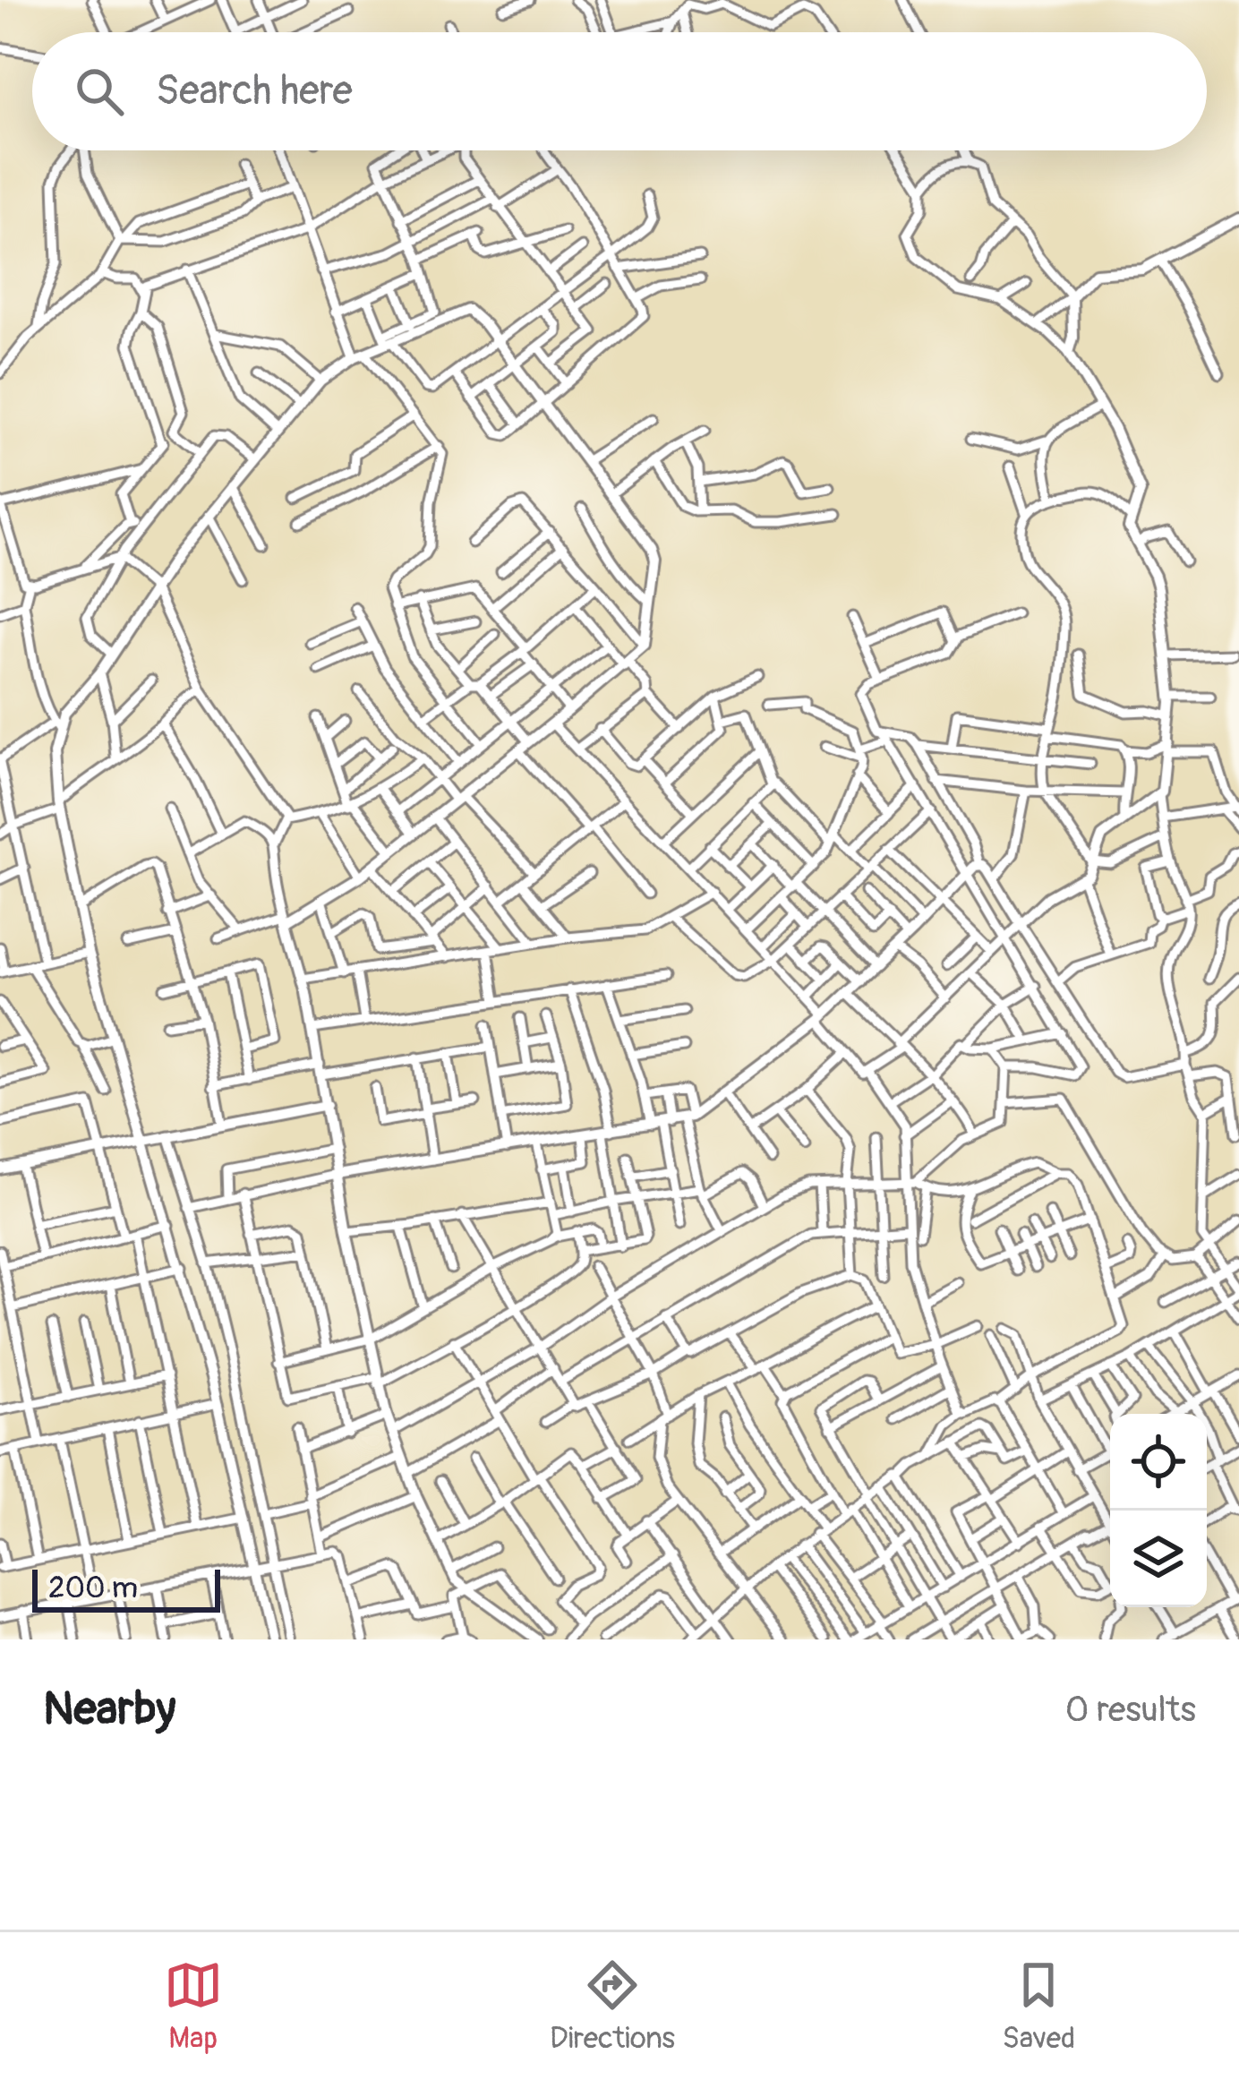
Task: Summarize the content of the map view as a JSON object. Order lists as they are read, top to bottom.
{
  "scale_bar": "200 m",
  "page": {
    "search": "Search here",
    "scale": "200 m",
    "heading": ["Nearby", "0 results"],
    "nav": ["Map", "Directions", "Saved"]
  }
}
